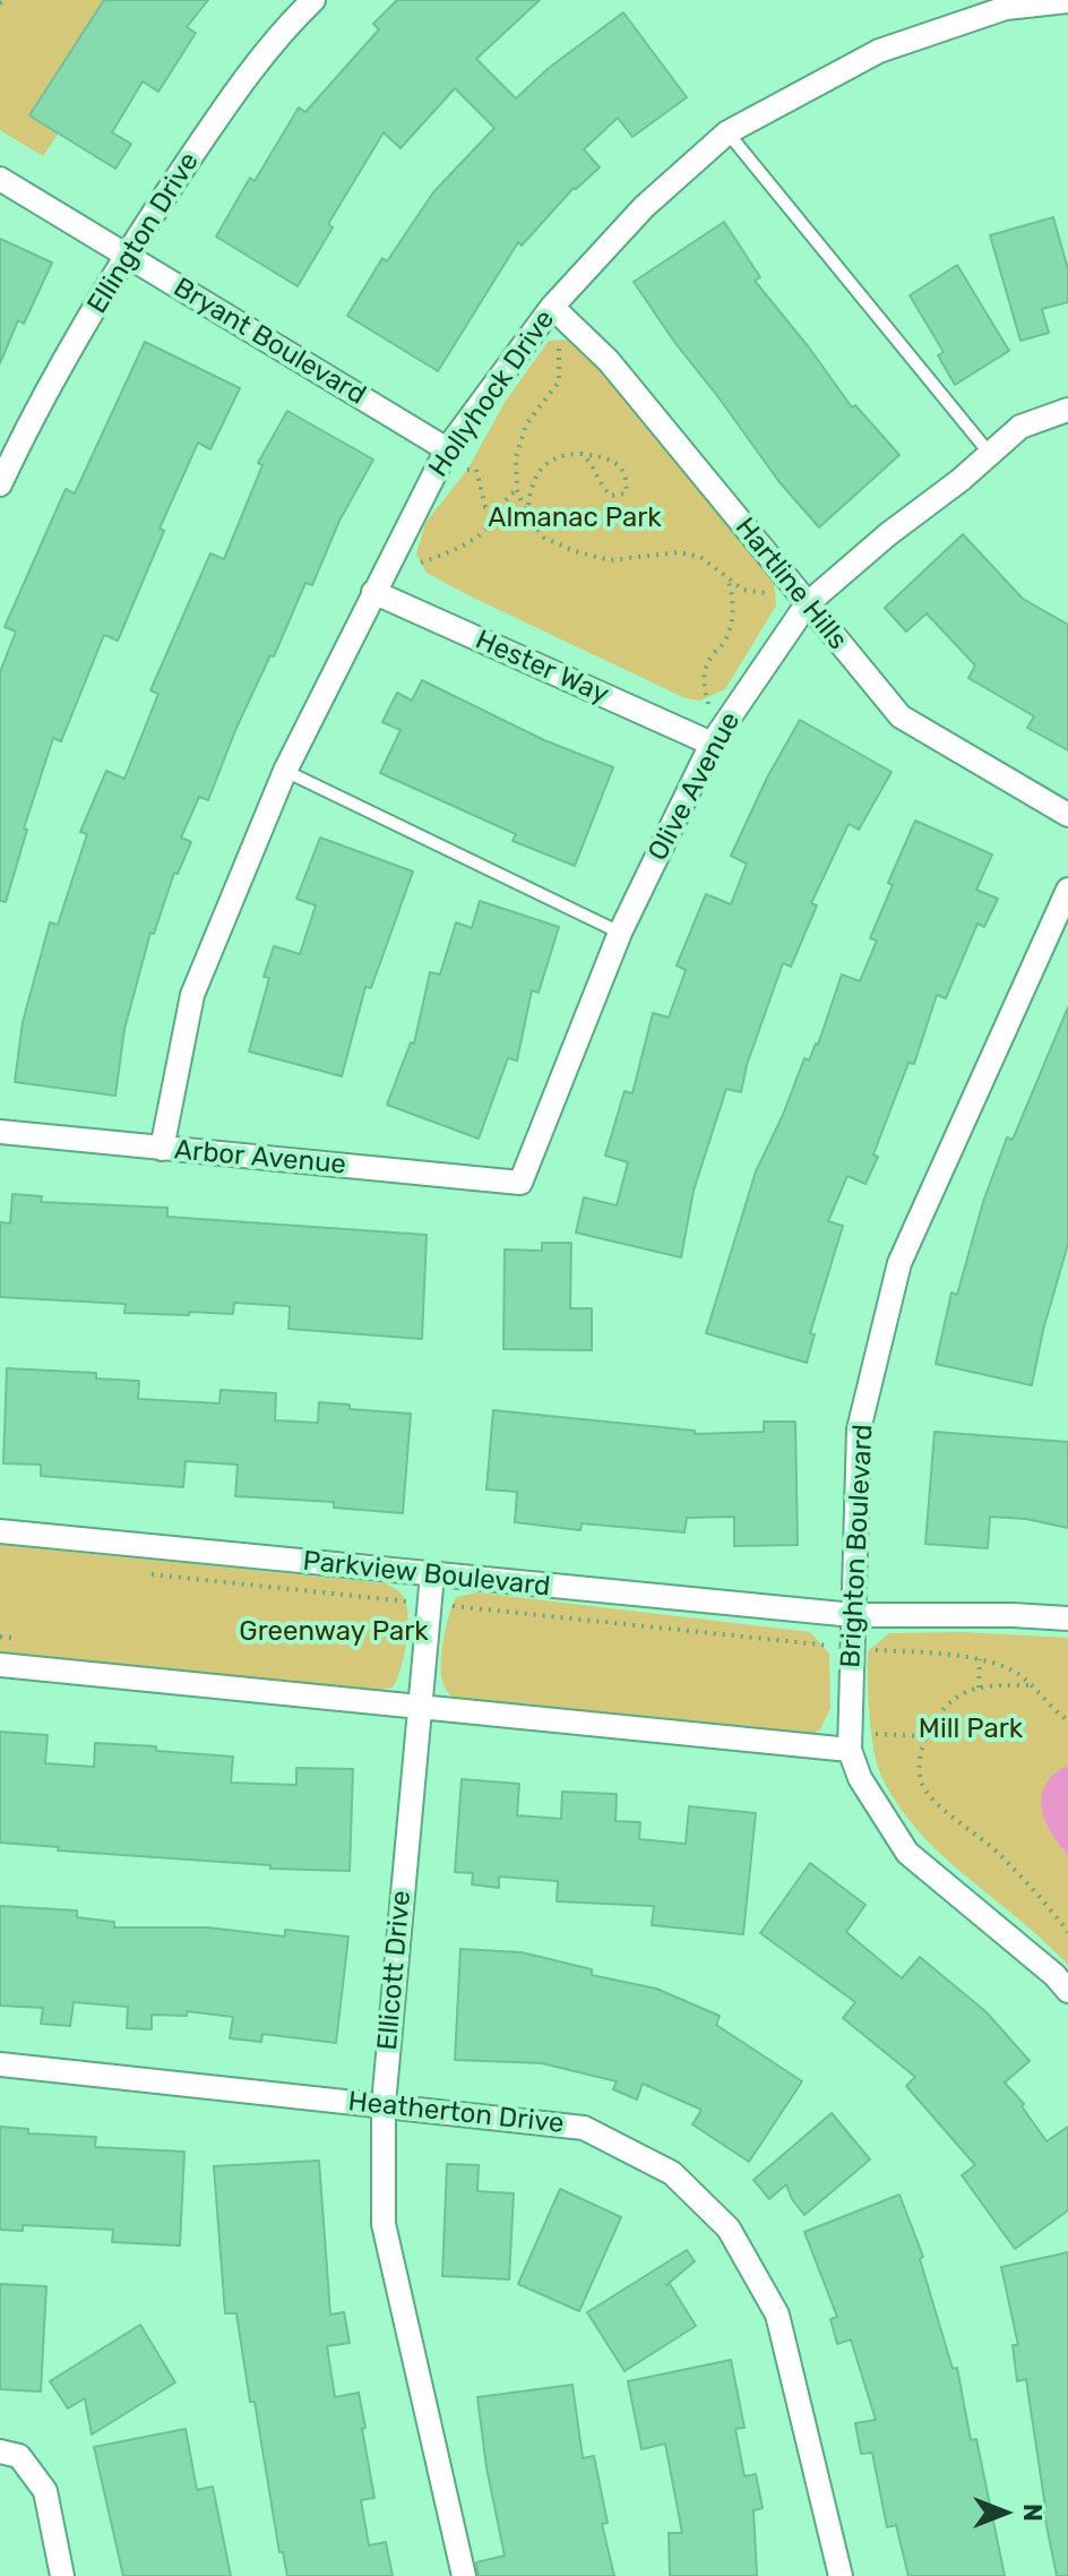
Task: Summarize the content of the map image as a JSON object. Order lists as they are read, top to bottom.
{
  "streets": {
    "street": [
      "Ellington Drive",
      "Bryant Boulevard",
      "Hollyhock Drive",
      "Hartline Hills",
      "Hester Way",
      "Olive Avenue",
      "Arbor Avenue",
      "Brighton Boulevard",
      "Parkview Boulevard",
      "Ellicott Drive",
      "Heatherton Drive"
    ]
  },
  "crossings": [
    ["Ellington Drive", "Bryant Boulevard"],
    ["Bryant Boulevard", "Hollyhock Drive"],
    ["Hollyhock Drive", "Hartline Hills"],
    ["Hollyhock Drive", "Hester Way"],
    ["Hollyhock Drive", "Arbor Avenue"],
    ["Hartline Hills", "Olive Avenue"],
    ["Hester Way", "Olive Avenue"],
    ["Olive Avenue", "Arbor Avenue"],
    ["Brighton Boulevard", "Parkview Boulevard"],
    ["Parkview Boulevard", "Ellicott Drive"],
    ["Ellicott Drive", "Heatherton Drive"]
  ],
  "parks": ["Almanac Park", "Greenway Park", "Mill Park"],
  "north": "right"
}
